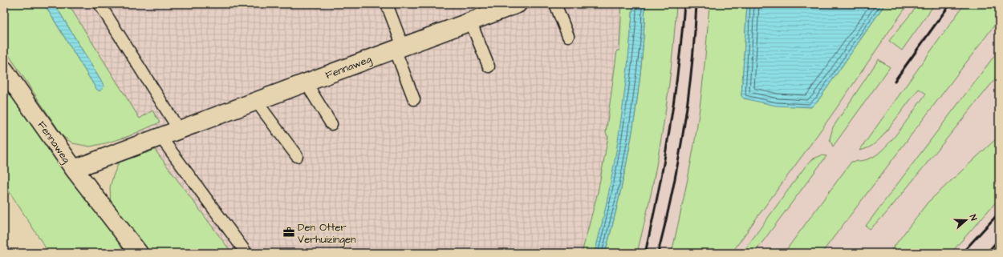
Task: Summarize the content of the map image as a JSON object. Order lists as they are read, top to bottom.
{
  "streets": {
    "street": ["Fennaweg"]
  },
  "places": {
    "office": ["Den Otter Verhuizingen"]
  },
  "north": "right"
}
